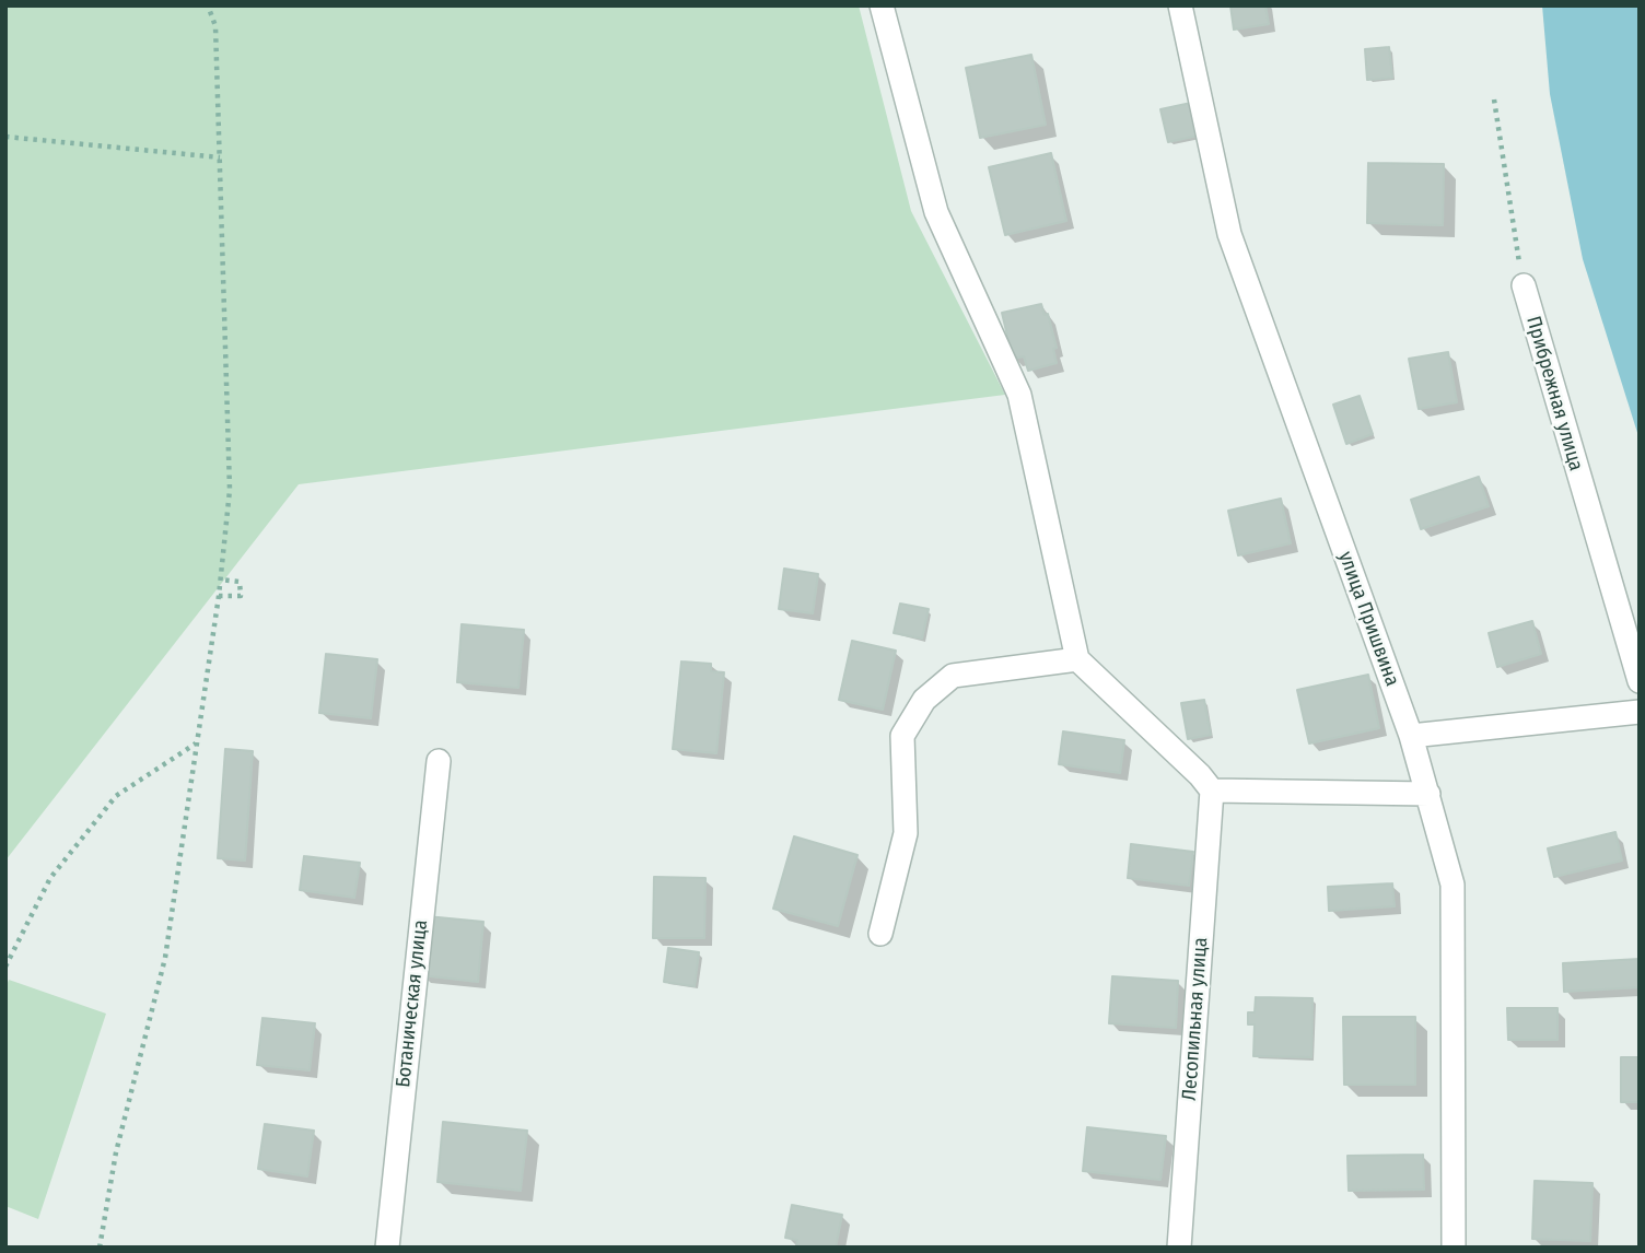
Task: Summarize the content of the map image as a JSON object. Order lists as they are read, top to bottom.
{
  "streets": {
    "street": [
      "Прибрежная улица",
      "улица Пришвина",
      "Ботаническая улица",
      "Лесопильная улица"
    ]
  }
}
